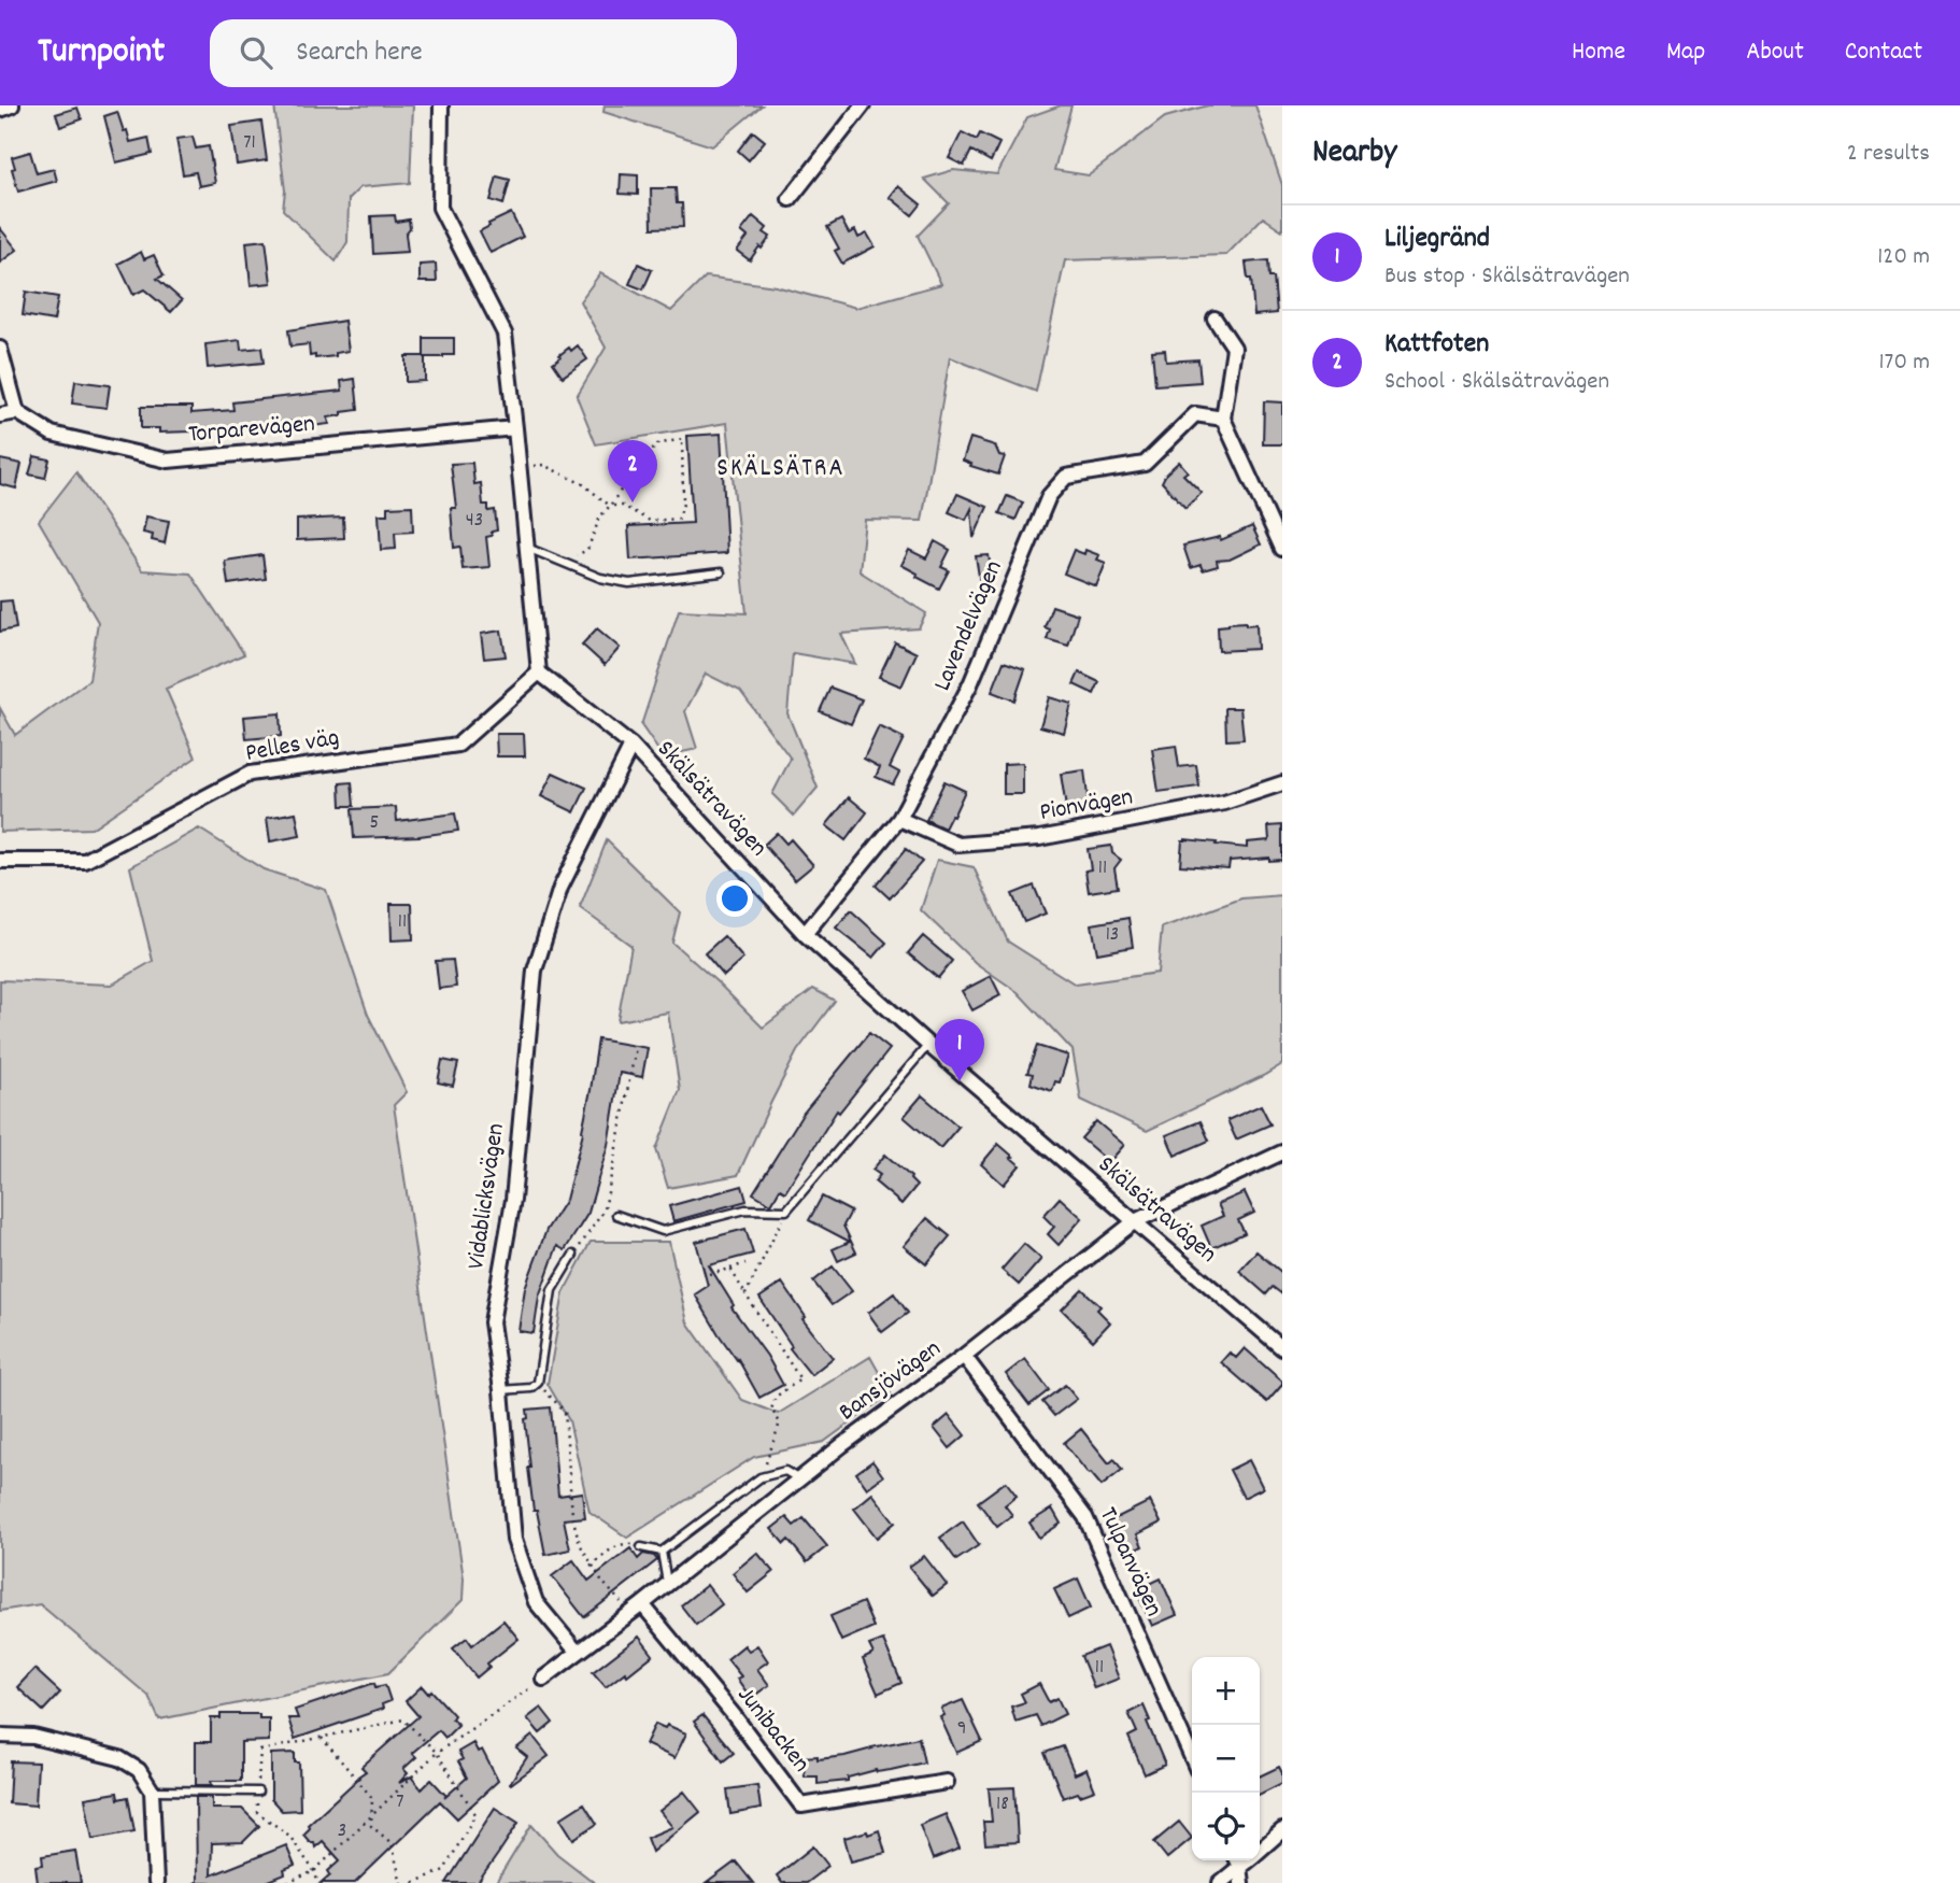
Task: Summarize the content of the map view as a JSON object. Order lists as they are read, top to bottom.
{
  "streets": {
    "street": [
      "Torparevägen",
      "Lavendelvägen",
      "Pelles väg",
      "Skälsätravägen",
      "Pionvägen",
      "Vidablicksvägen",
      "Bansjövägen",
      "Tulpanvägen",
      "Junibacken"
    ]
  },
  "crossings": [
    ["Lavendelvägen", "Skälsätravägen"],
    ["Lavendelvägen", "Pionvägen"],
    ["Pelles väg", "Skälsätravägen"],
    ["Skälsätravägen", "Vidablicksvägen"],
    ["Skälsätravägen", "Bansjövägen"],
    ["Vidablicksvägen", "Bansjövägen"],
    ["Bansjövägen", "Tulpanvägen"],
    ["Bansjövägen", "Junibacken"]
  ],
  "districts": ["SKÄLSÄTRA"],
  "house_numbers": [
    "71",
    "43",
    "5",
    "11",
    "11",
    "13",
    "11",
    "9",
    "7",
    "18",
    "3"
  ],
  "page": {
    "header": "Turnpoint",
    "search": "Search here",
    "nav": [
      "Home",
      "Map",
      "About",
      "Contact"
    ],
    "heading": ["Nearby", "2 results"],
    "list": [
      {
        "mark": "1",
        "name": "Liljegränd",
        "note": "Bus stop · Skälsätravägen",
        "value": "120 m"
      },
      {
        "mark": "2",
        "name": "Kattfoten",
        "note": "School · Skälsätravägen",
        "value": "170 m"
      }
    ],
    "pins": ["2", "1"],
    "map_buttons": ["+", "−"]
  }
}
